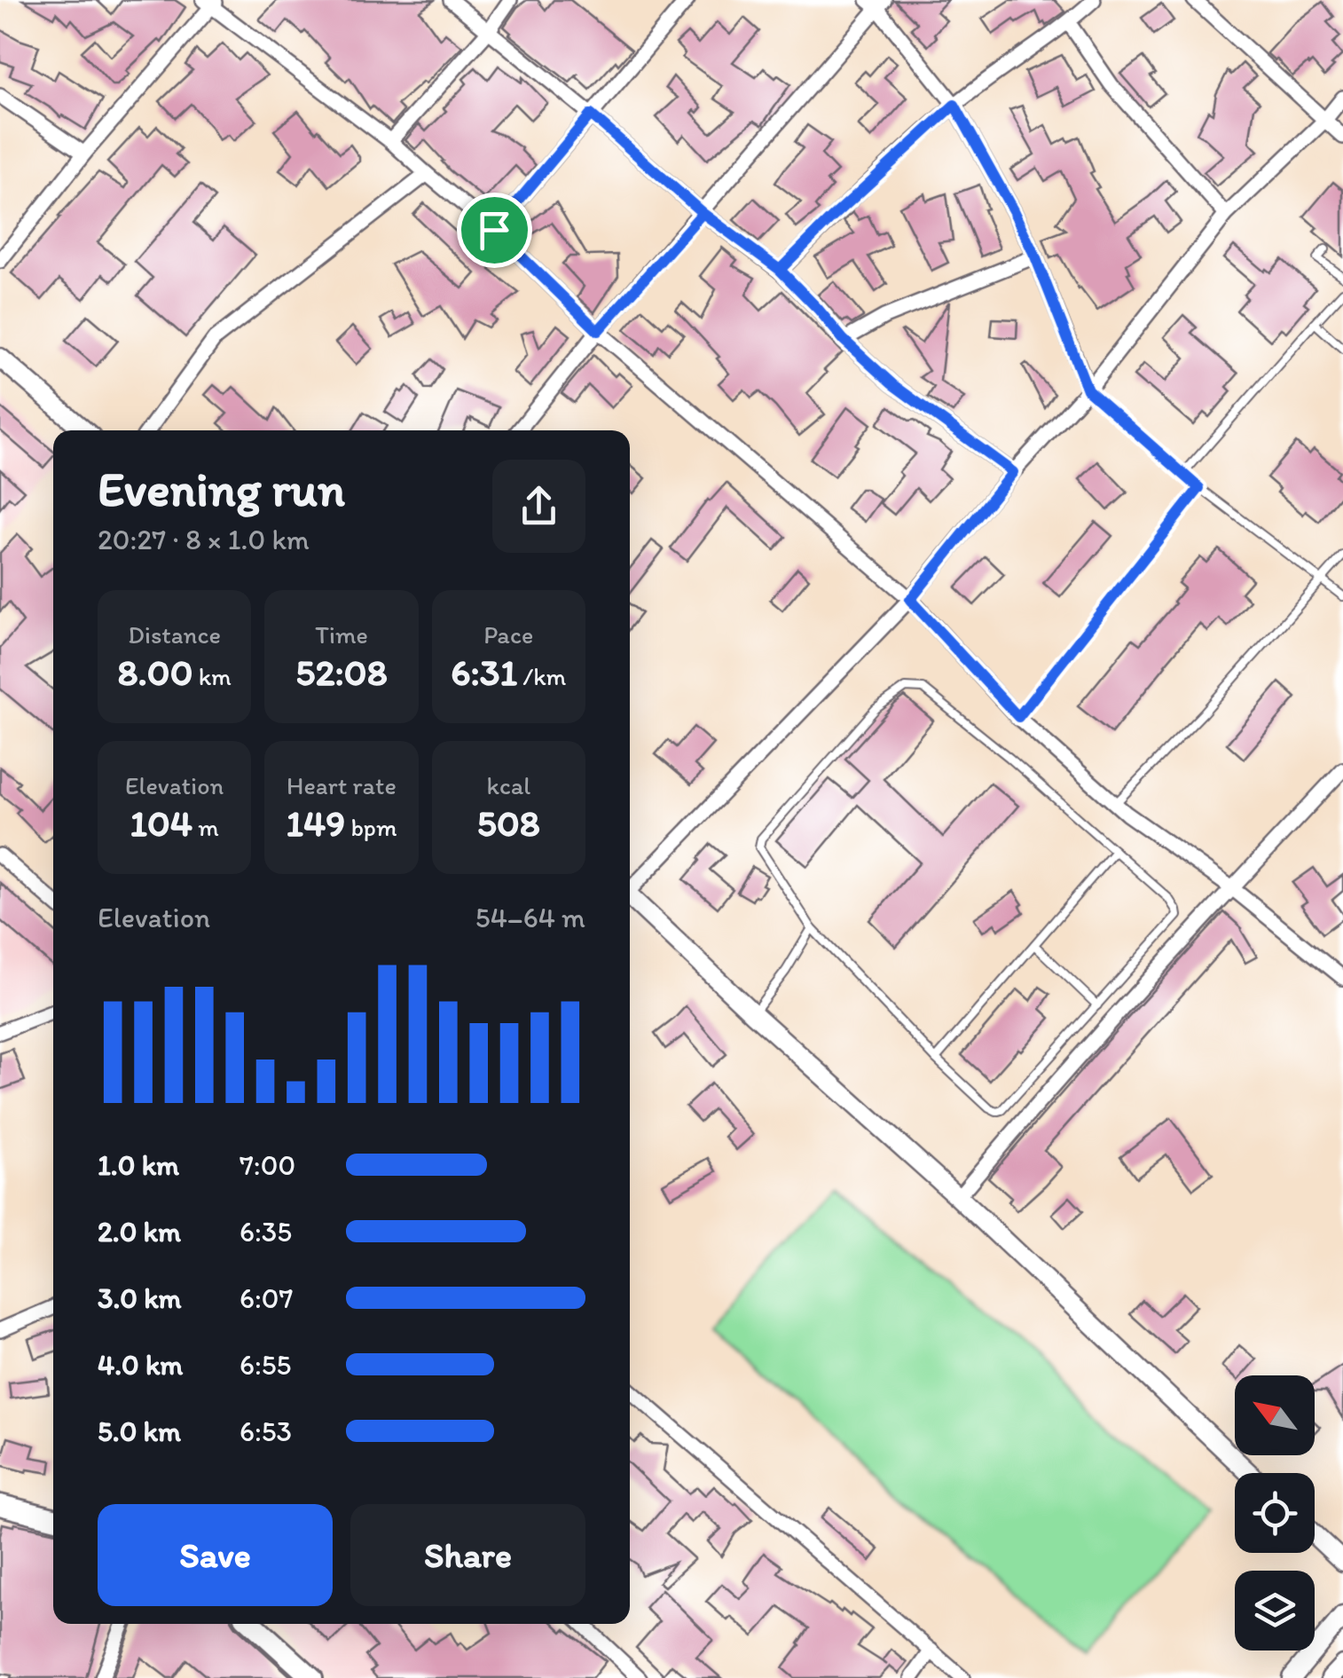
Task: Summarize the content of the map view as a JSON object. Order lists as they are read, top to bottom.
{
  "north": "top left",
  "page": {
    "heading": ["Evening run", "20:27 · 8 × 1.0 km"],
    "stats": [
      ["Distance", "8.00 km"],
      ["Time", "52:08"],
      ["Pace", "6:31 /km"],
      ["Elevation", "104 m"],
      ["Heart rate", "149 bpm"],
      ["kcal", "508"]
    ],
    "chart": ["Elevation", "54–64 m"],
    "list": [
      {
        "name": "1.0 km",
        "note": "7:00"
      },
      {
        "name": "2.0 km",
        "note": "6:35"
      },
      {
        "name": "3.0 km",
        "note": "6:07"
      },
      {
        "name": "4.0 km",
        "note": "6:55"
      },
      {
        "name": "5.0 km",
        "note": "6:53"
      }
    ],
    "buttons": ["Save", "Share"]
  }
}
